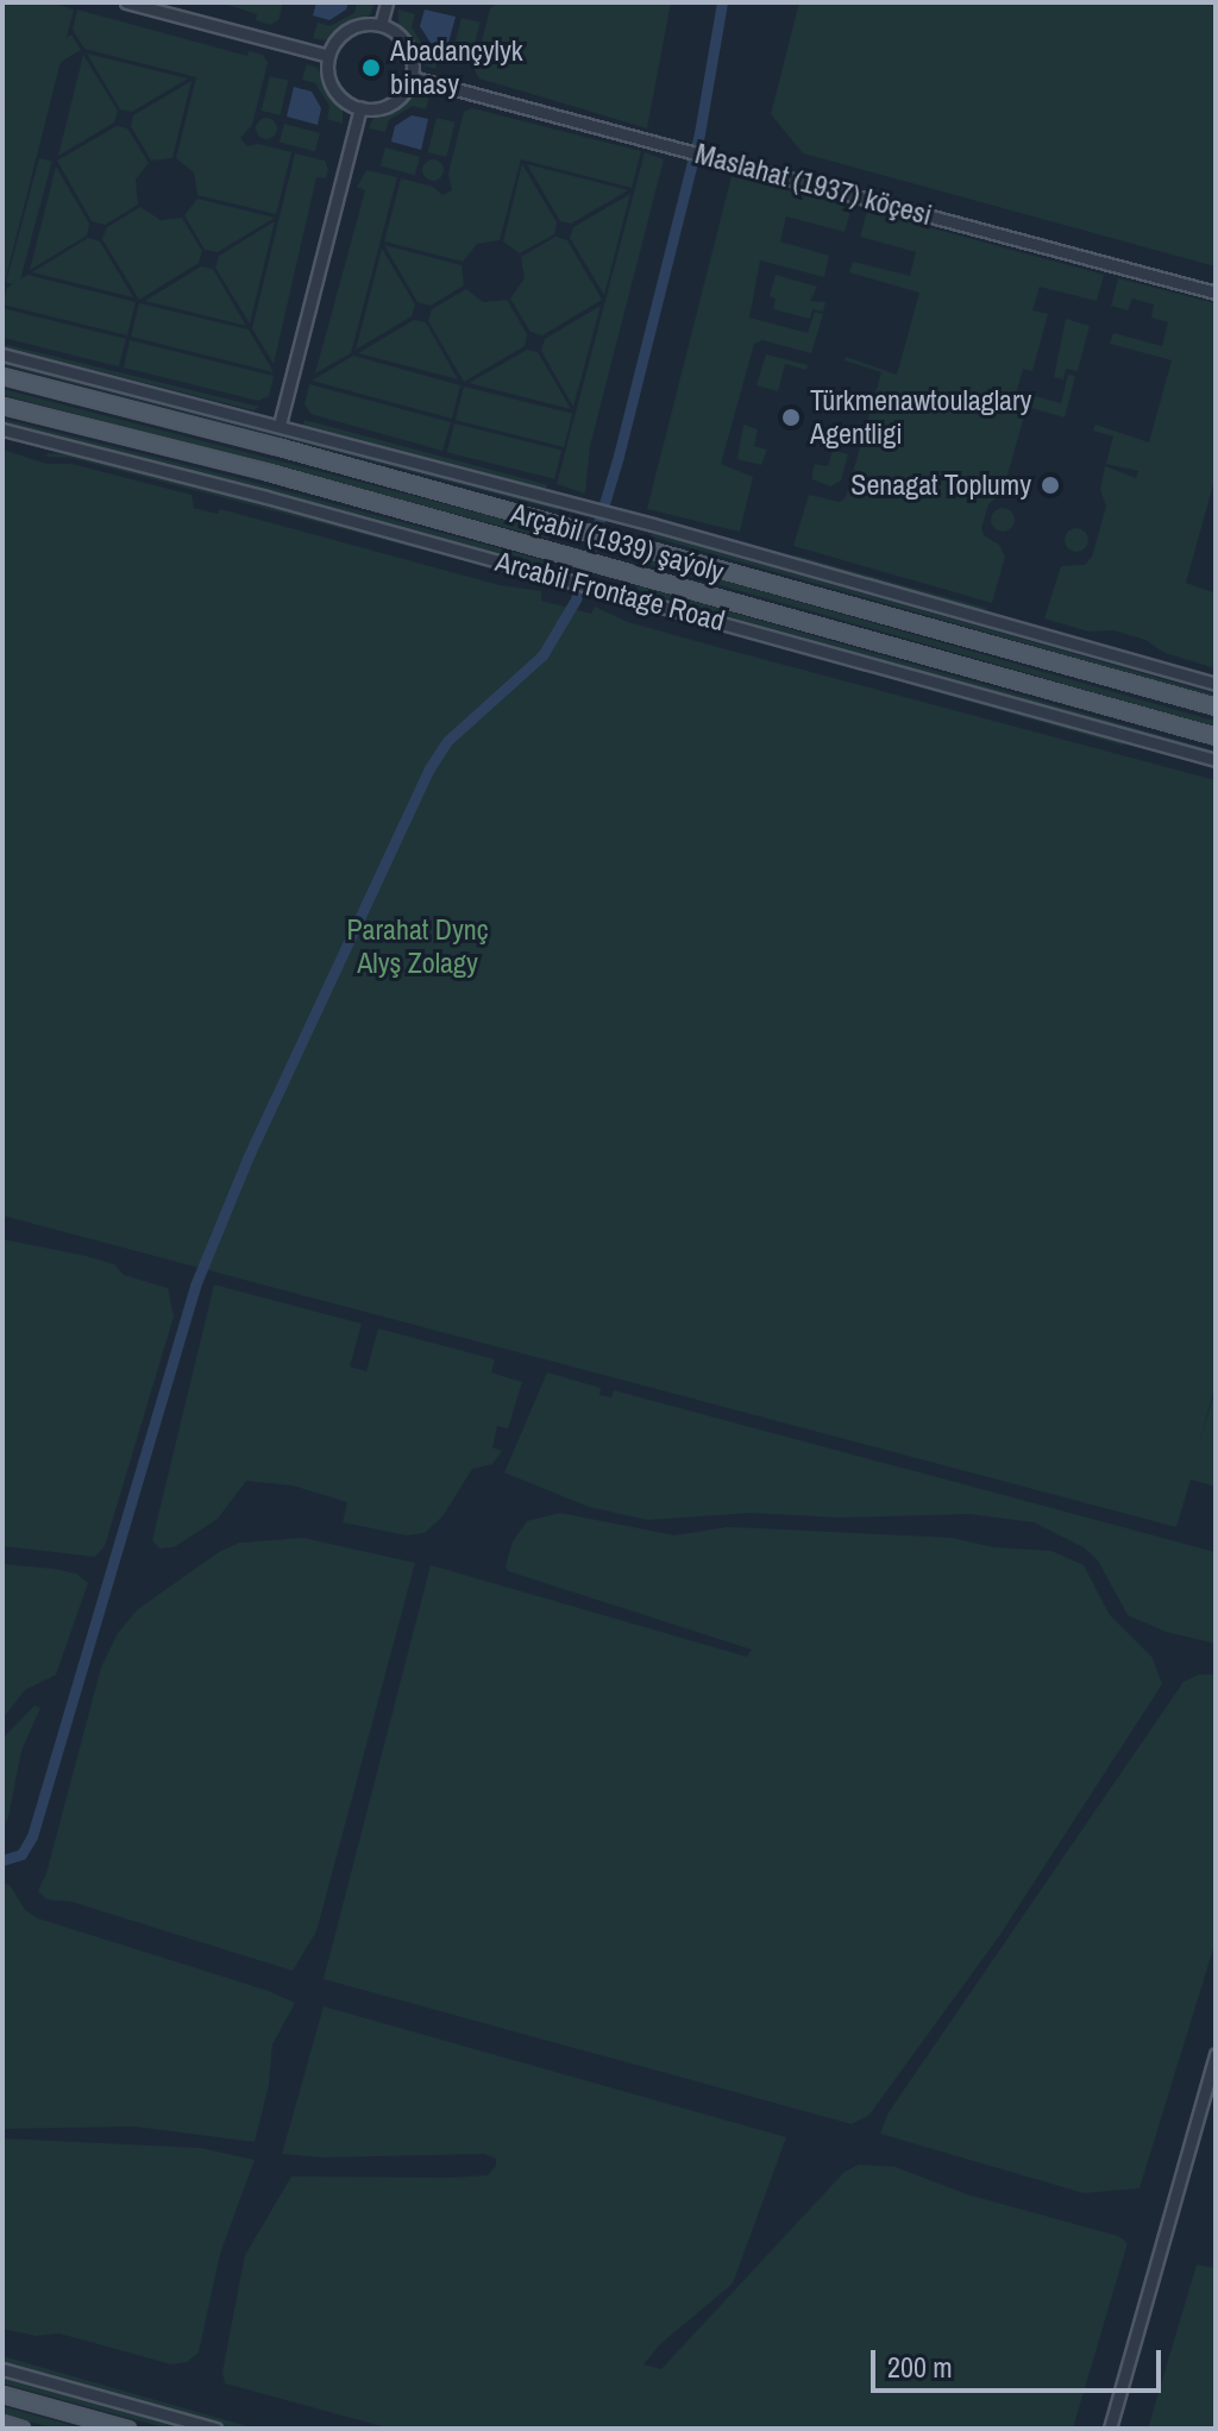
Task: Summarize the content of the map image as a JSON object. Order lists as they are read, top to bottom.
{
  "streets": {
    "main road": ["Arçabil (1939) şaýoly"],
    "street": ["Maslahat (1937) köçesi", "Arcabil Frontage Road"]
  },
  "parks": ["Parahat Dynç Alyş Zolagy"],
  "places": ["Abadançylyk binasy", "Türkmenawtoulaglary Agentligi", "Senagat Toplumy"],
  "scale_bar": "200 m"
}
